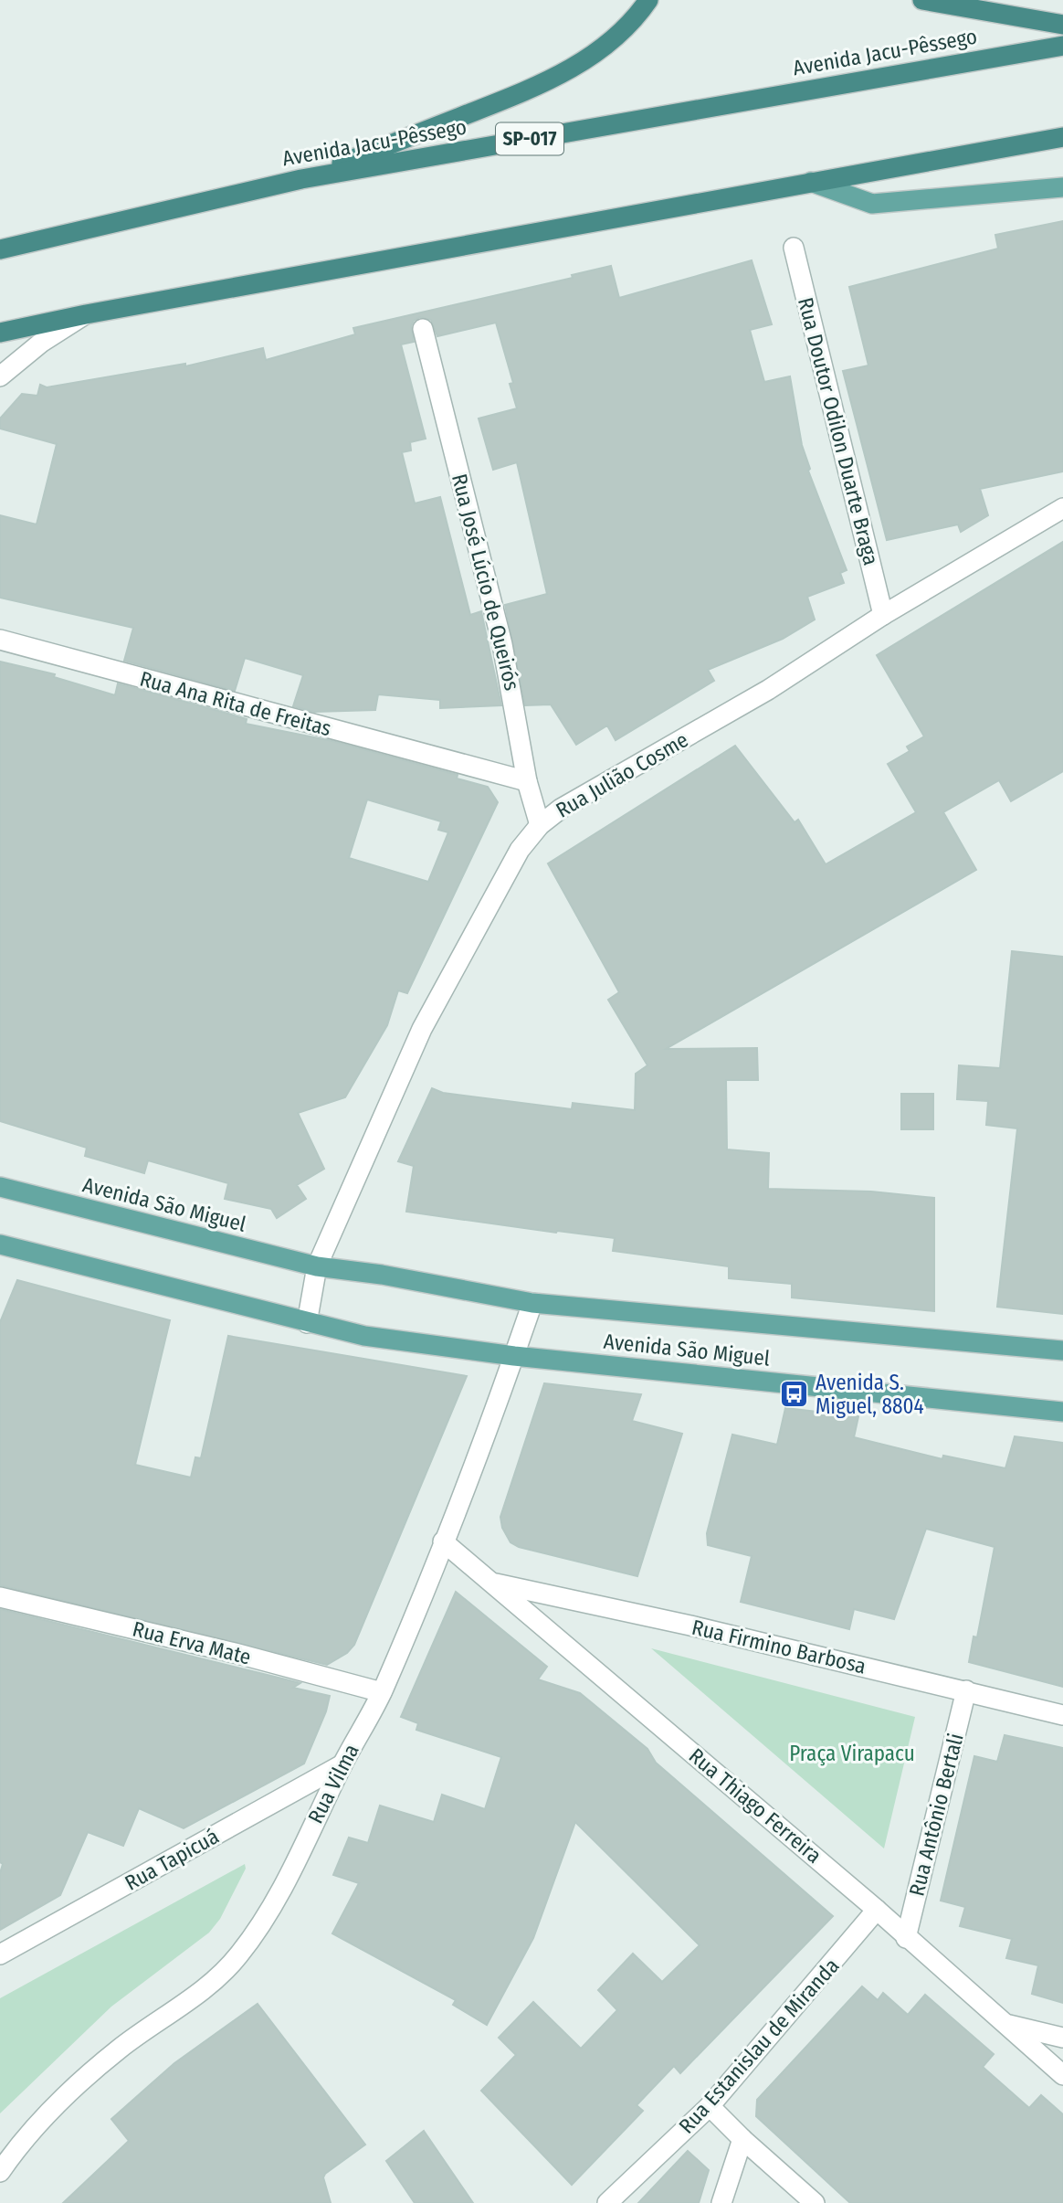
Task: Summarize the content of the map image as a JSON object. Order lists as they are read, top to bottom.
{
  "streets": {
    "highway": ["Avenida Jacu-Pêssego", "SP-017"],
    "main road": ["Avenida São Miguel"],
    "street": [
      "Rua Doutor Odilon Duarte Braga",
      "Rua José Lúcio de Queirós",
      "Rua Ana Rita de Freitas",
      "Rua Julião Cosme",
      "Rua Erva Mate",
      "Rua Firmino Barbosa",
      "Rua Vilma",
      "Rua Thiago Ferreira",
      "Rua Antônio Bertali",
      "Rua Tapicuá",
      "Rua Estanislau de Miranda"
    ]
  },
  "crossings": [
    ["Rua Doutor Odilon Duarte Braga", "Rua Julião Cosme"],
    ["Rua José Lúcio de Queirós", "Rua Ana Rita de Freitas"],
    ["Rua José Lúcio de Queirós", "Rua Julião Cosme"],
    ["Rua Julião Cosme", "Avenida São Miguel"],
    ["Avenida São Miguel", "Rua Vilma"],
    ["Rua Erva Mate", "Rua Vilma"],
    ["Rua Firmino Barbosa", "Rua Thiago Ferreira"],
    ["Rua Firmino Barbosa", "Rua Antônio Bertali"],
    ["Rua Vilma", "Rua Thiago Ferreira"],
    ["Rua Vilma", "Rua Tapicuá"],
    ["Rua Thiago Ferreira", "Rua Antônio Bertali"],
    ["Rua Thiago Ferreira", "Rua Estanislau de Miranda"]
  ],
  "parks": ["Praça Virapacu"],
  "places": {
    "bus stop": ["Avenida S. Miguel, 8804"]
  }
}
